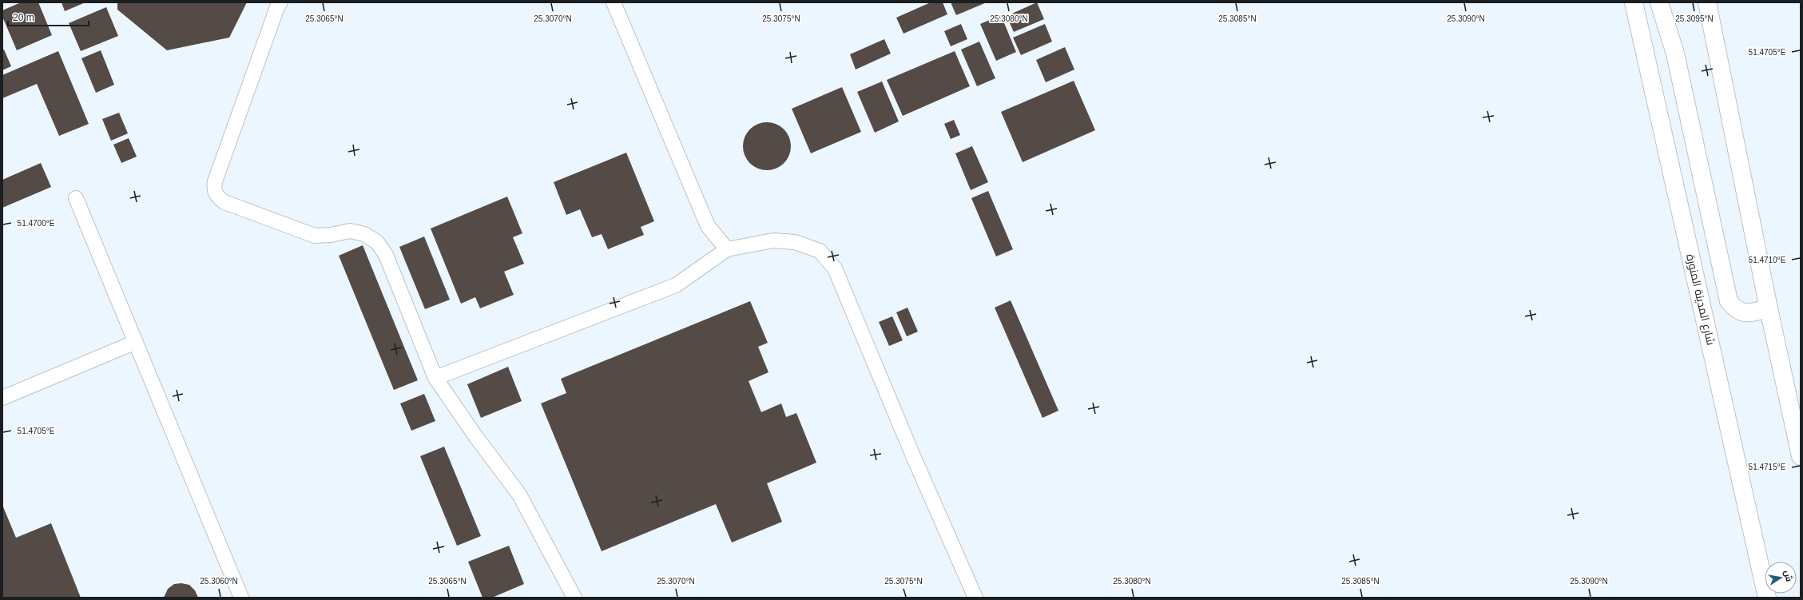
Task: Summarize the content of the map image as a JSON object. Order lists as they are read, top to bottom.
{
  "streets": {
    "street": ["شارع المدينة المنورة"]
  },
  "scale_bar": "20 m",
  "north": "right",
  "coordinates": [
    "25.3065°N",
    "25.3070°N",
    "25.3075°N",
    "25.3080°N",
    "25.3085°N",
    "25.3090°N",
    "25.3095°N",
    "51.4705°E",
    "51.4700°E",
    "51.4710°E",
    "51.4715°E",
    "25.3060°N"
  ]
}
